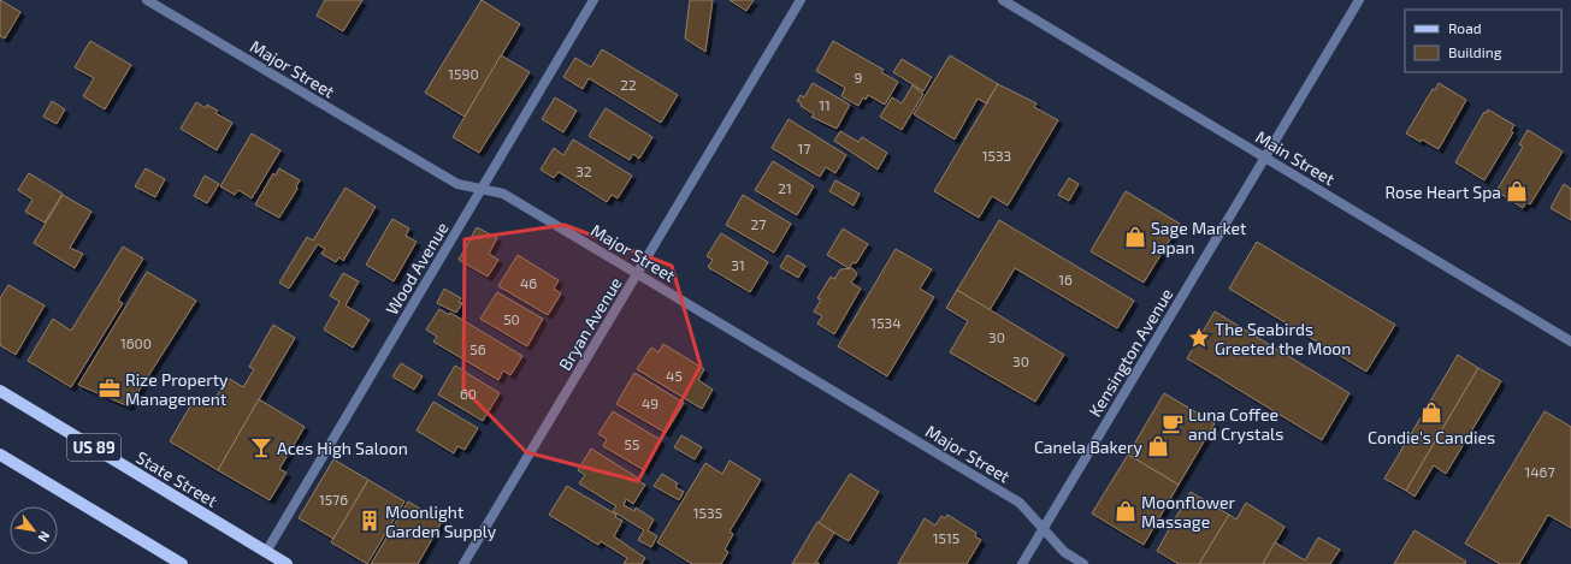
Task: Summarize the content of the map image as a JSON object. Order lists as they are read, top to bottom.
{
  "streets": {
    "main road": ["US 89", "State Street"],
    "street": [
      "Major Street",
      "Main Street",
      "Wood Avenue",
      "Bryan Avenue",
      "Kensington Avenue"
    ]
  },
  "crossings": [
    ["Major Street", "Wood Avenue"],
    ["Major Street", "Bryan Avenue"],
    ["Major Street", "Kensington Avenue"],
    ["Main Street", "Kensington Avenue"],
    ["Wood Avenue", "State Street"]
  ],
  "places": {
    "shop": [
      "Rose Heart Spa",
      "Sage Market Japan",
      "Condie's Candies",
      "Canela Bakery",
      "Moonflower Massage"
    ],
    "place": ["The Seabirds Greeted the Moon"],
    "office": ["Rize Property Management"],
    "cafe": ["Luna Coffee and Crystals"],
    "bar": ["Aces High Saloon"],
    "building": ["Moonlight Garden Supply"]
  },
  "house_numbers": [
    "1590",
    "9",
    "22",
    "11",
    "17",
    "1533",
    "32",
    "21",
    "27",
    "31",
    "16",
    "46",
    "50",
    "1534",
    "30",
    "1600",
    "56",
    "30",
    "45",
    "60",
    "49",
    "55",
    "1467",
    "1576",
    "1535",
    "1515"
  ],
  "legend": ["Road", "Building"],
  "north": "bottom right"
}
